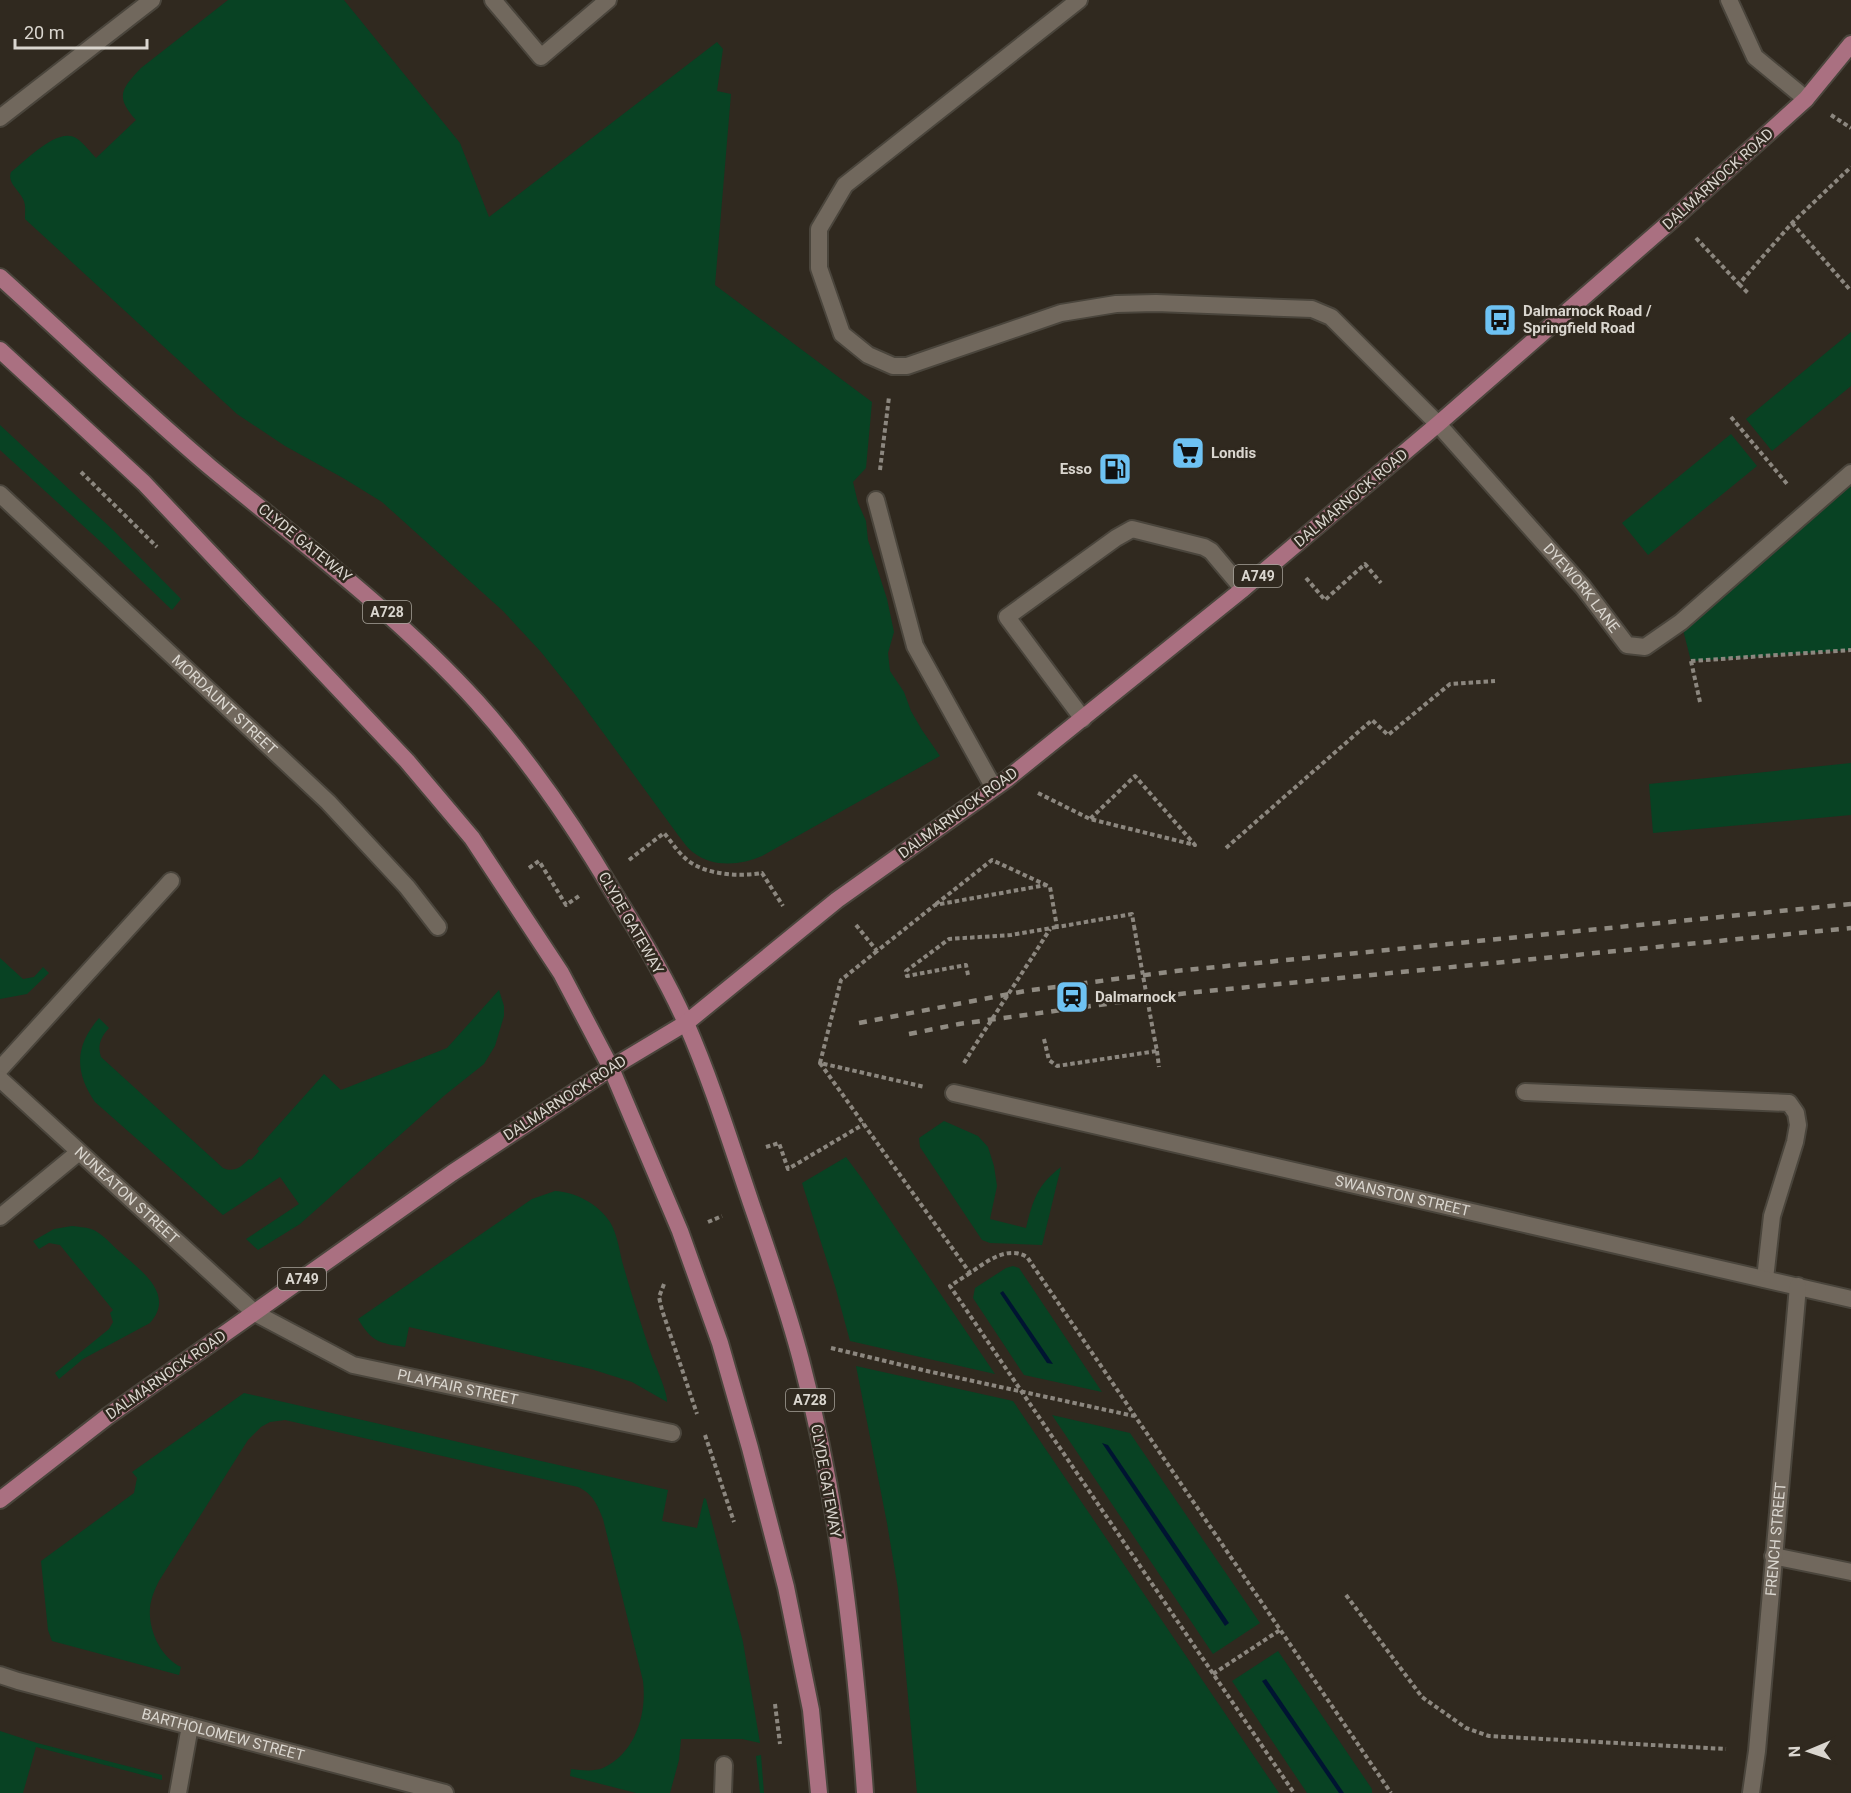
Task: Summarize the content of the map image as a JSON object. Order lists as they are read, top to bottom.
{
  "streets": {
    "main road": [
      "DALMARNOCK ROAD",
      "CLYDE GATEWAY",
      "A749",
      "A728"
    ],
    "street": [
      "DYEWORK LANE",
      "MORDAUNT STREET",
      "NUNEATON STREET",
      "SWANSTON STREET",
      "PLAYFAIR STREET",
      "FRENCH STREET",
      "BARTHOLOMEW STREET"
    ]
  },
  "crossings": [
    ["DALMARNOCK ROAD", "CLYDE GATEWAY"],
    ["DALMARNOCK ROAD", "DYEWORK LANE"],
    ["DALMARNOCK ROAD", "NUNEATON STREET"],
    ["DALMARNOCK ROAD", "PLAYFAIR STREET"],
    ["NUNEATON STREET", "PLAYFAIR STREET"],
    ["SWANSTON STREET", "FRENCH STREET"]
  ],
  "places": {
    "bus stop": ["Dalmarnock Road / Springfield Road"],
    "supermarket": ["Londis"],
    "fuel station": ["Esso"],
    "station": ["Dalmarnock"]
  },
  "scale_bar": "20 m",
  "north": "left"
}
